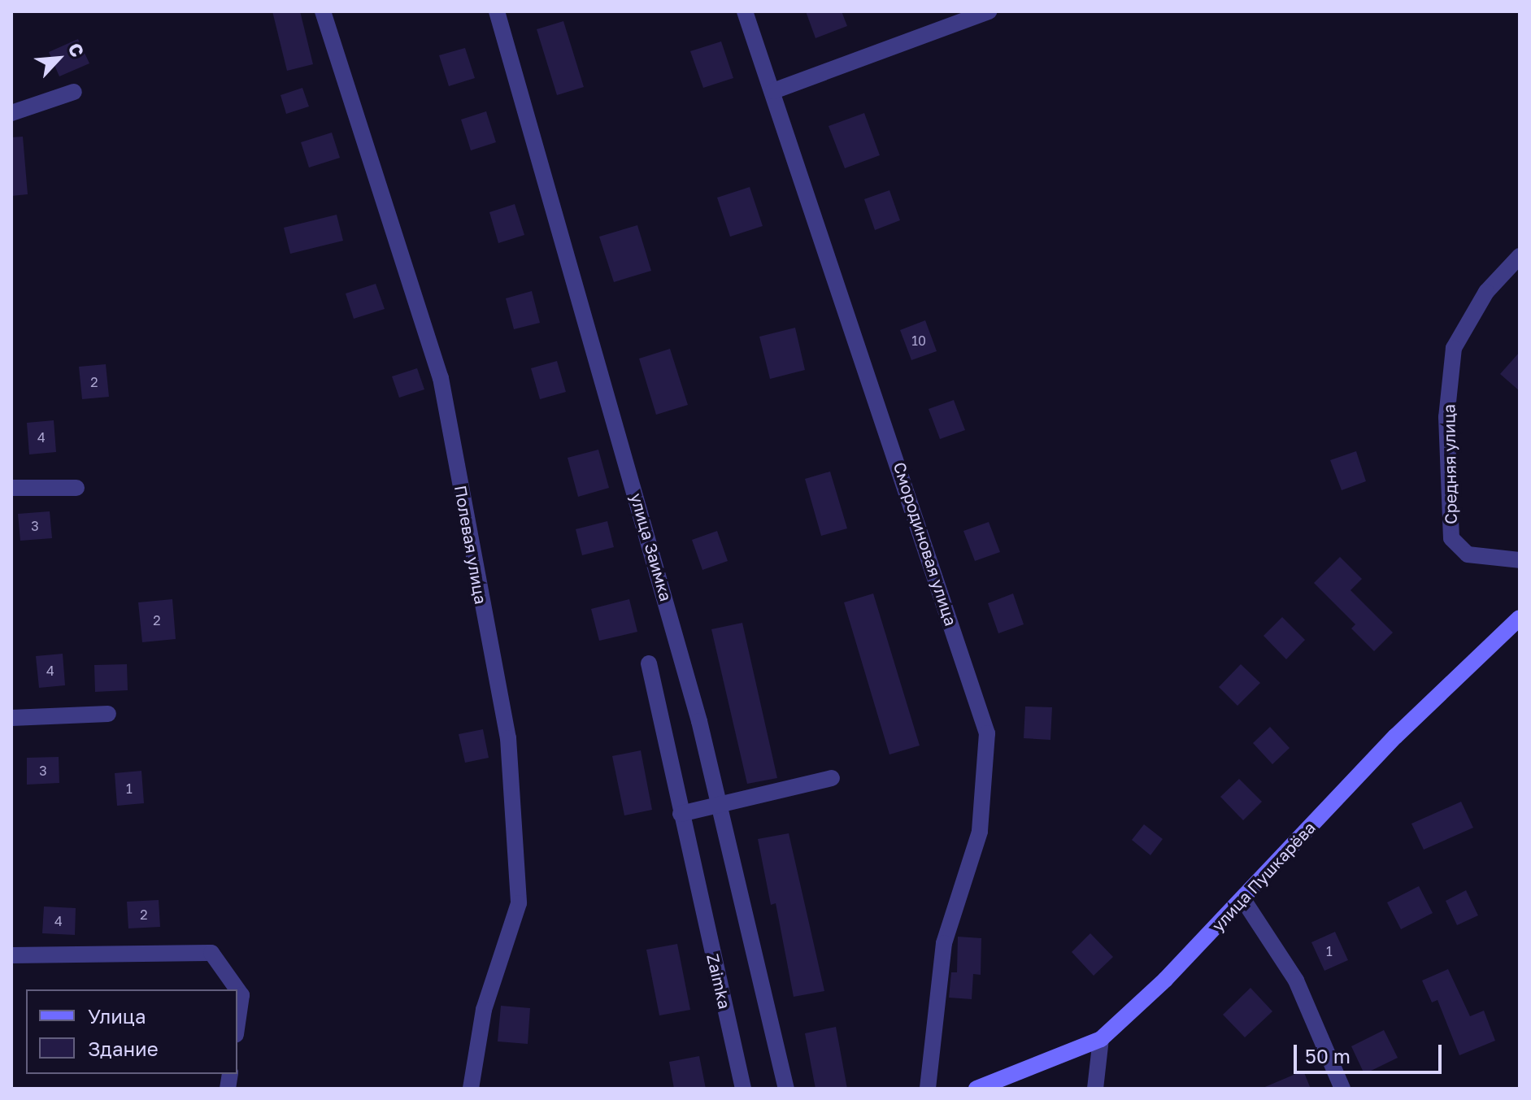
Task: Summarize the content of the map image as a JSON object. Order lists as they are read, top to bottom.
{
  "streets": {
    "street": [
      "Средняя улица",
      "Смородиновая улица",
      "Полевая улица",
      "улица Заимка",
      "улица Пушкарёва"
    ]
  },
  "house_numbers": [
    "10",
    "2",
    "4",
    "3",
    "2",
    "4",
    "3",
    "1",
    "2",
    "4",
    "1"
  ],
  "legend": ["Улица", "Здание"],
  "scale_bar": "50 m",
  "north": "top right"
}
